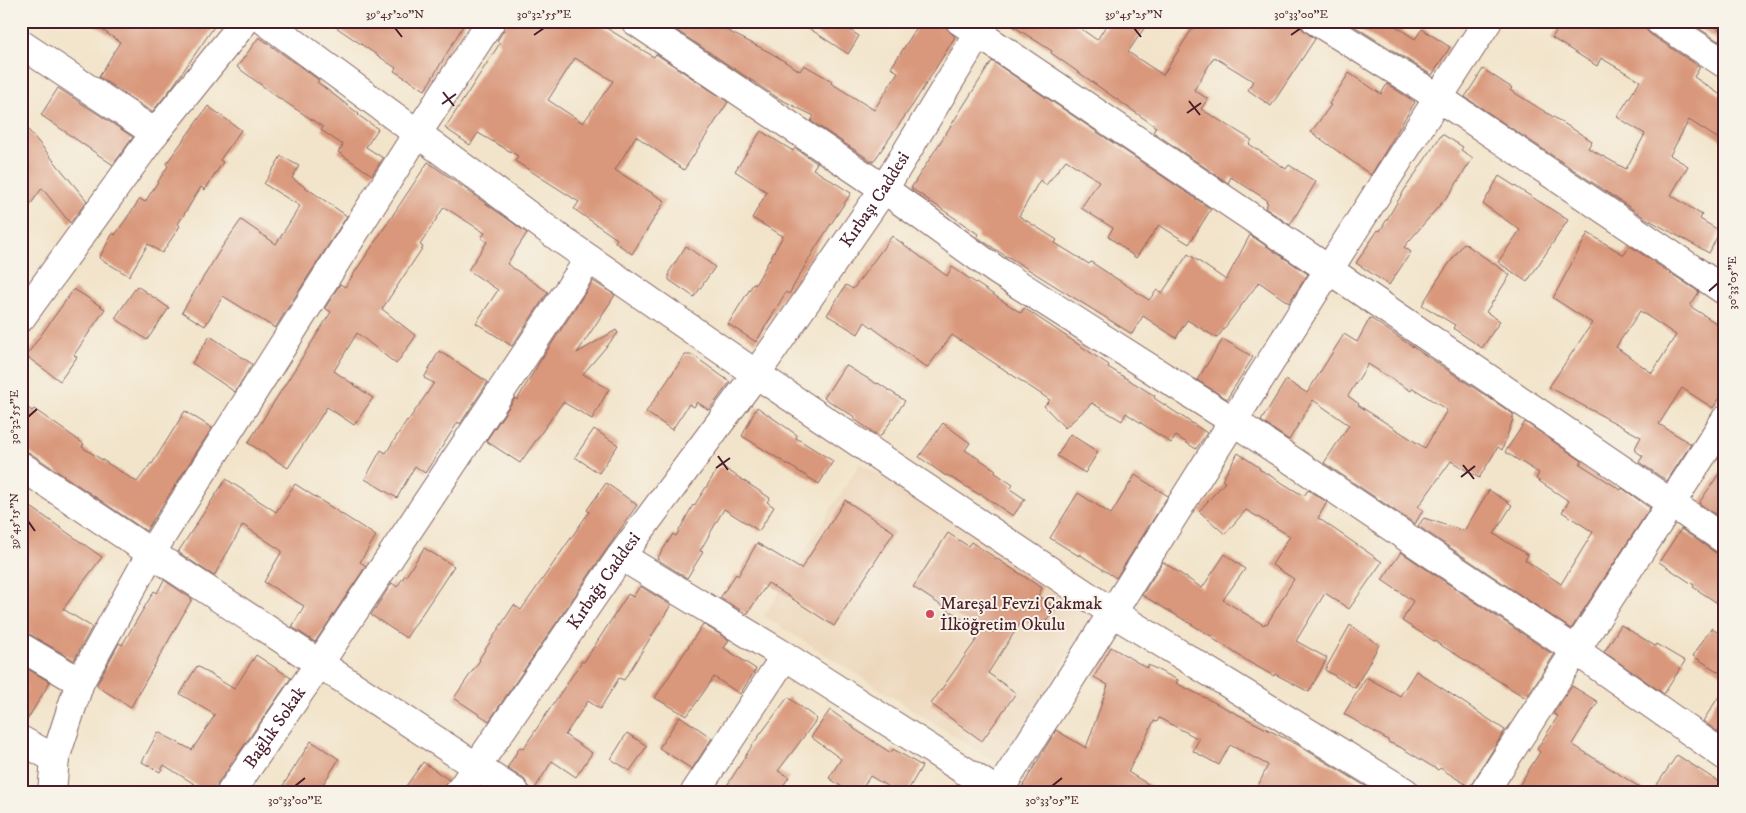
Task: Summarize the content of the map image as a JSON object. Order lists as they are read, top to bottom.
{
  "streets": {
    "street": ["Kırbaşı Caddesi", "Kırbağı Caddesi", "Bağlık Sokak"]
  },
  "crossings": [
    ["Kırbaşı Caddesi", "Kırbağı Caddesi"]
  ],
  "places": ["Mareşal Fevzi Çakmak İlköğretim Okulu"],
  "coordinates": [
    "39°45'20\"N",
    "30°32'55\"E",
    "39°45'25\"N",
    "30°33'00\"E",
    "30°33'05\"E",
    "39°45'15\"N"
  ]
}
